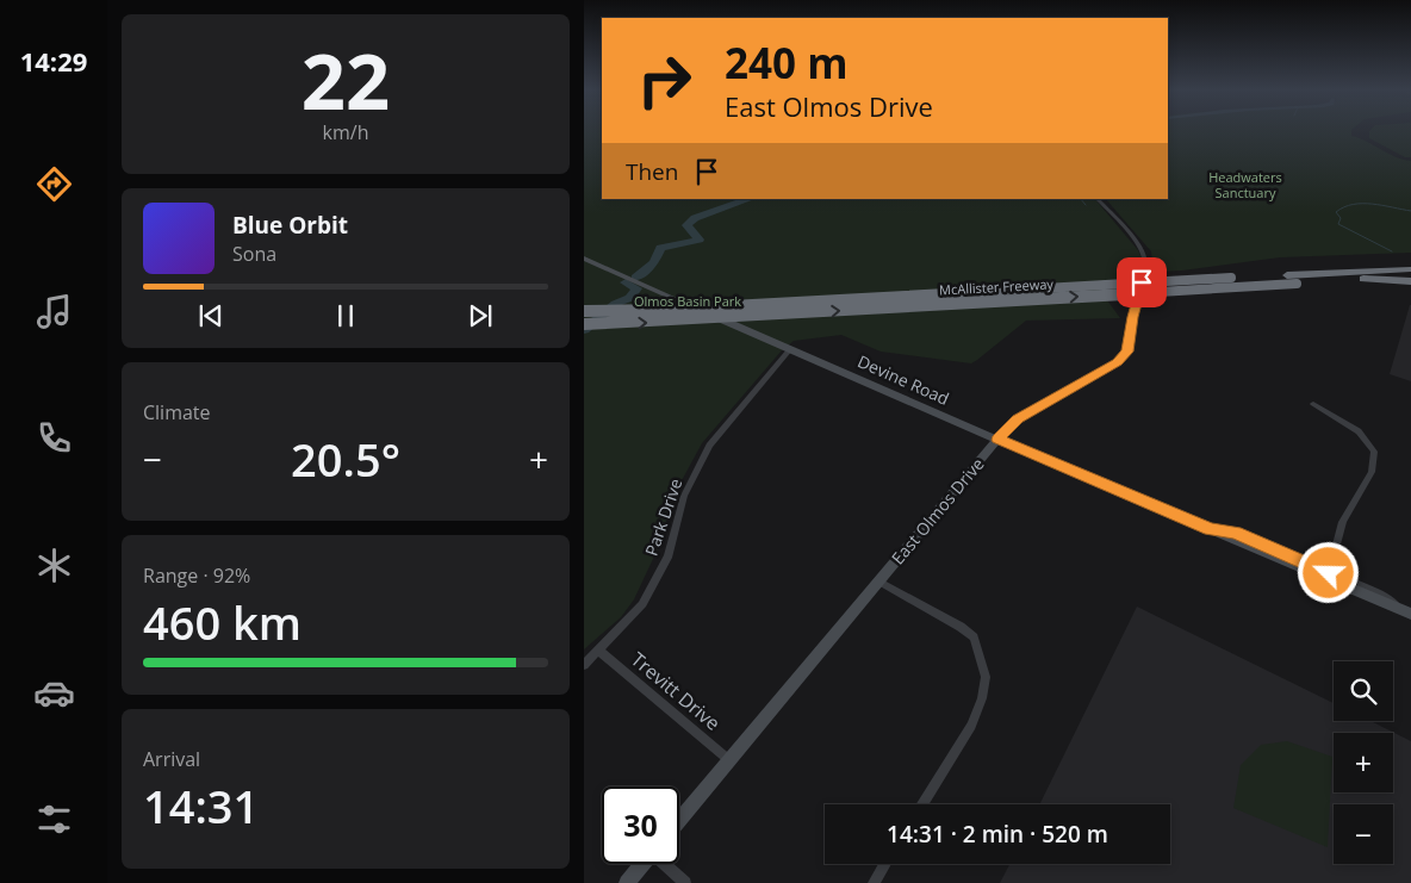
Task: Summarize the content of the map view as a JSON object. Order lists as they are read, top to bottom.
{
  "streets": {
    "highway": ["McAllister Freeway"],
    "street": [
      "Devine Road",
      "East Olmos Drive",
      "Park Drive",
      "Trevitt Drive"
    ]
  },
  "crossings": [
    ["Devine Road", "East Olmos Drive"],
    ["Devine Road", "Park Drive"],
    ["East Olmos Drive", "Trevitt Drive"],
    ["Park Drive", "Trevitt Drive"]
  ],
  "parks": ["Headwaters Sanctuary", "Olmos Basin Park"],
  "page": {
    "tabs": "14:29",
    "tile": [
      ["22", "km/h"],
      "Climate",
      ["Range · 92%", "460 km"],
      ["Arrival", "14:31"]
    ],
    "turn": ["240 m", "East Olmos Drive"],
    "then": "Then",
    "song": ["Blue Orbit", "Sona"],
    "heat": ["−", "20.5°", "+"],
    "map_buttons": ["+", "−"],
    "limit": "30",
    "trip": "14:31 · 2 min · 520 m"
  }
}
